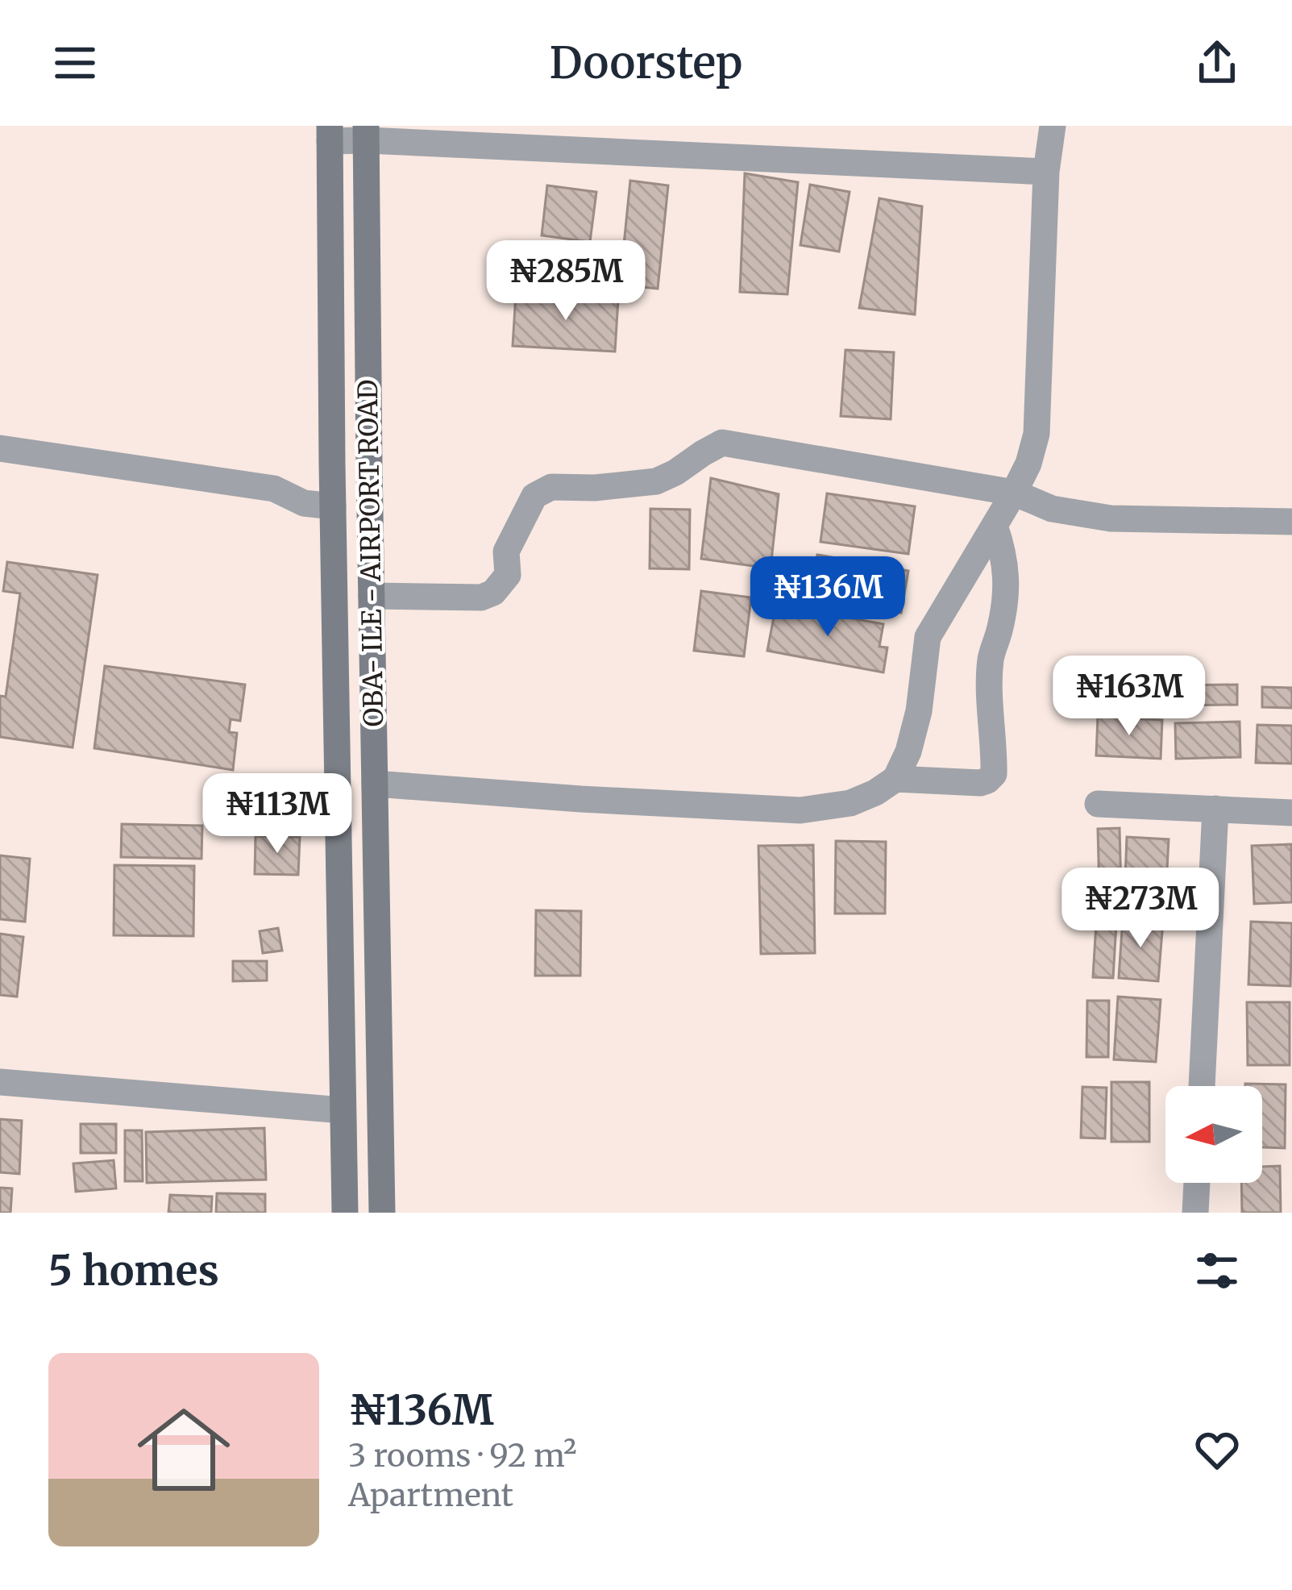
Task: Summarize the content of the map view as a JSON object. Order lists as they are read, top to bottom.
{
  "streets": {
    "main road": ["OBA- ILE - AIRPORT ROAD"]
  },
  "north": "left",
  "page": {
    "header": "Doorstep",
    "price": [
      "₦285M",
      "₦136M",
      "₦163M",
      "₦113M",
      "₦273M"
    ],
    "heading": "5 homes",
    "list": [
      {
        "name": "₦136M",
        "note": "3 rooms · 92 m² · Apartment"
      }
    ]
  }
}
